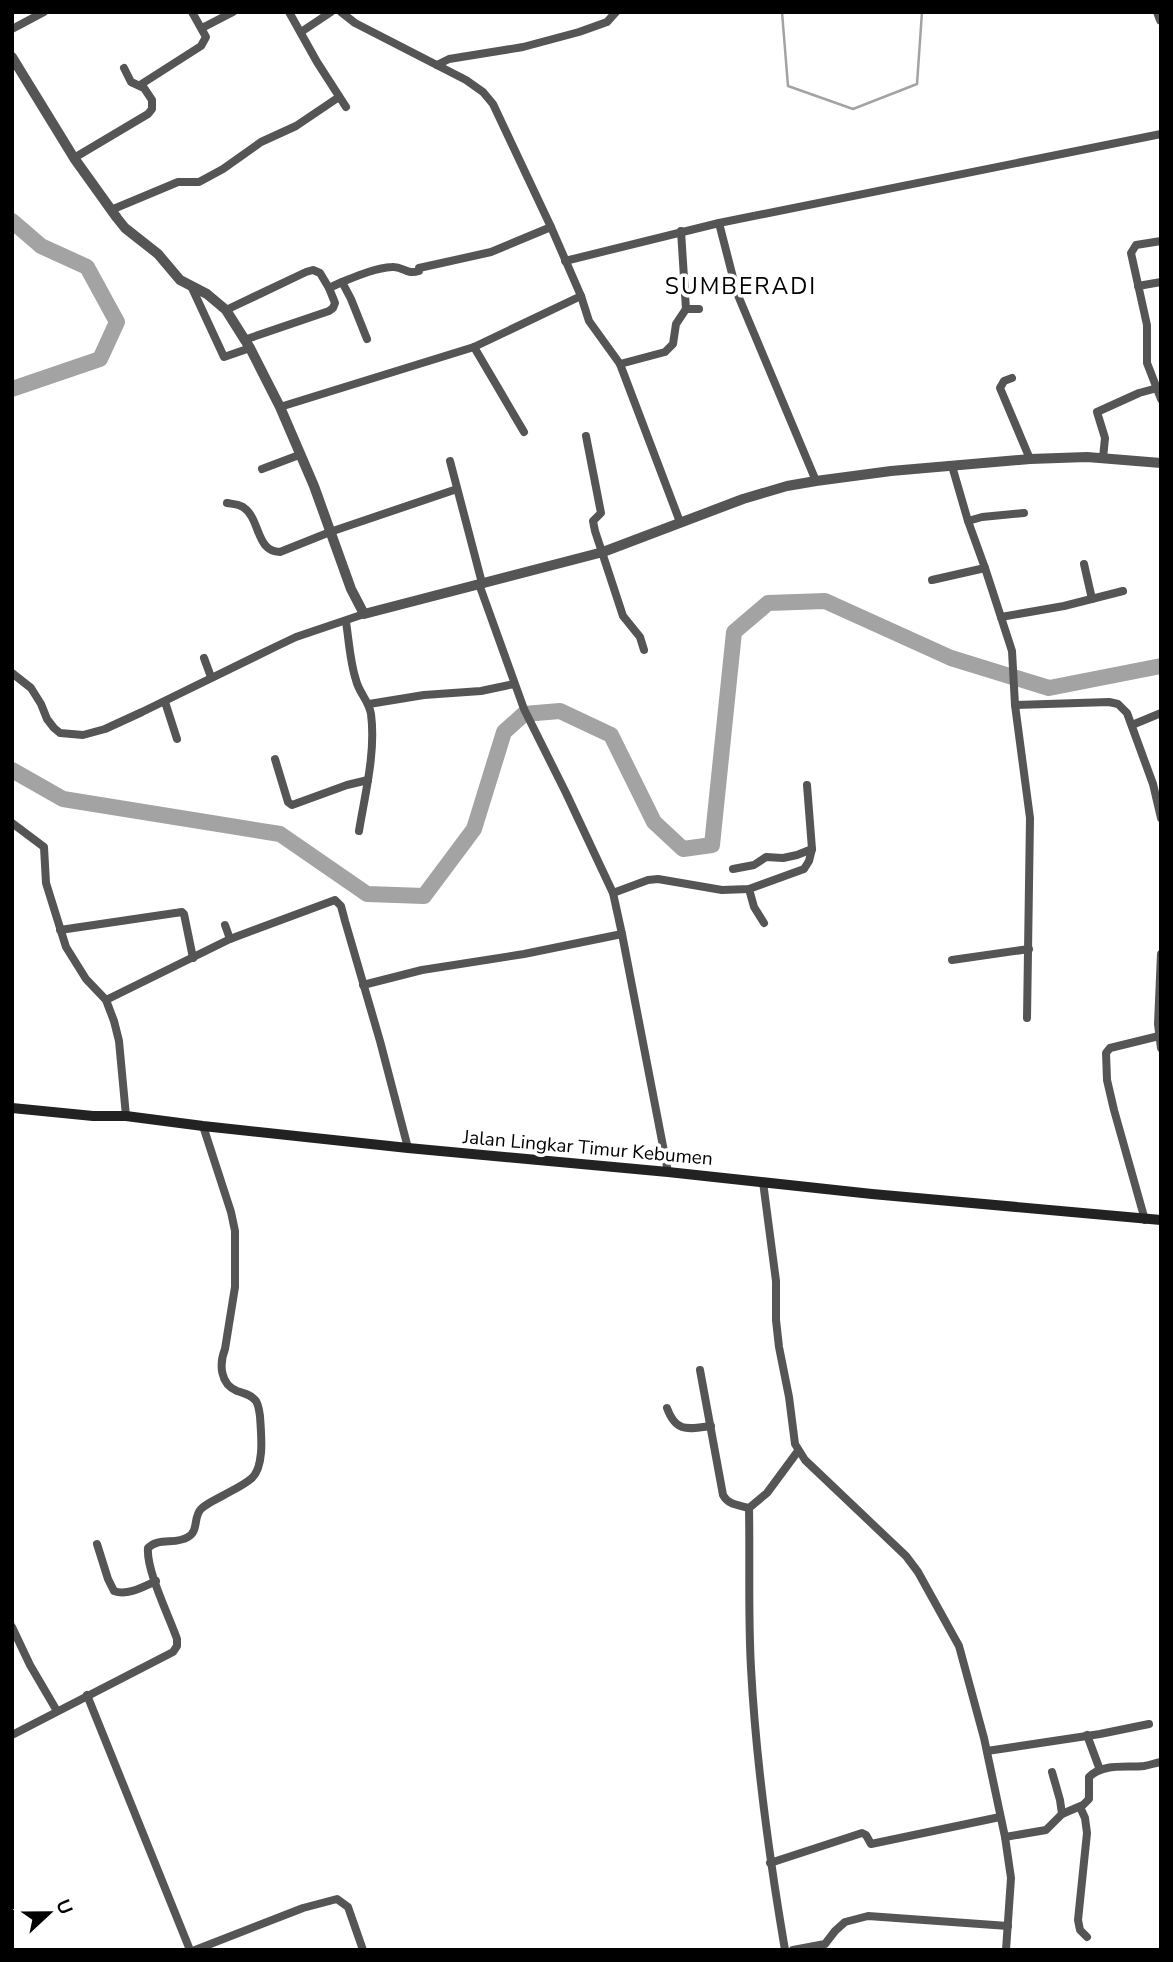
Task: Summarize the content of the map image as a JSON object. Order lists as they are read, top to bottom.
{
  "streets": {
    "main road": ["Jalan Lingkar Timur Kebumen"]
  },
  "districts": ["SUMBERADI"],
  "north": "right"
}
